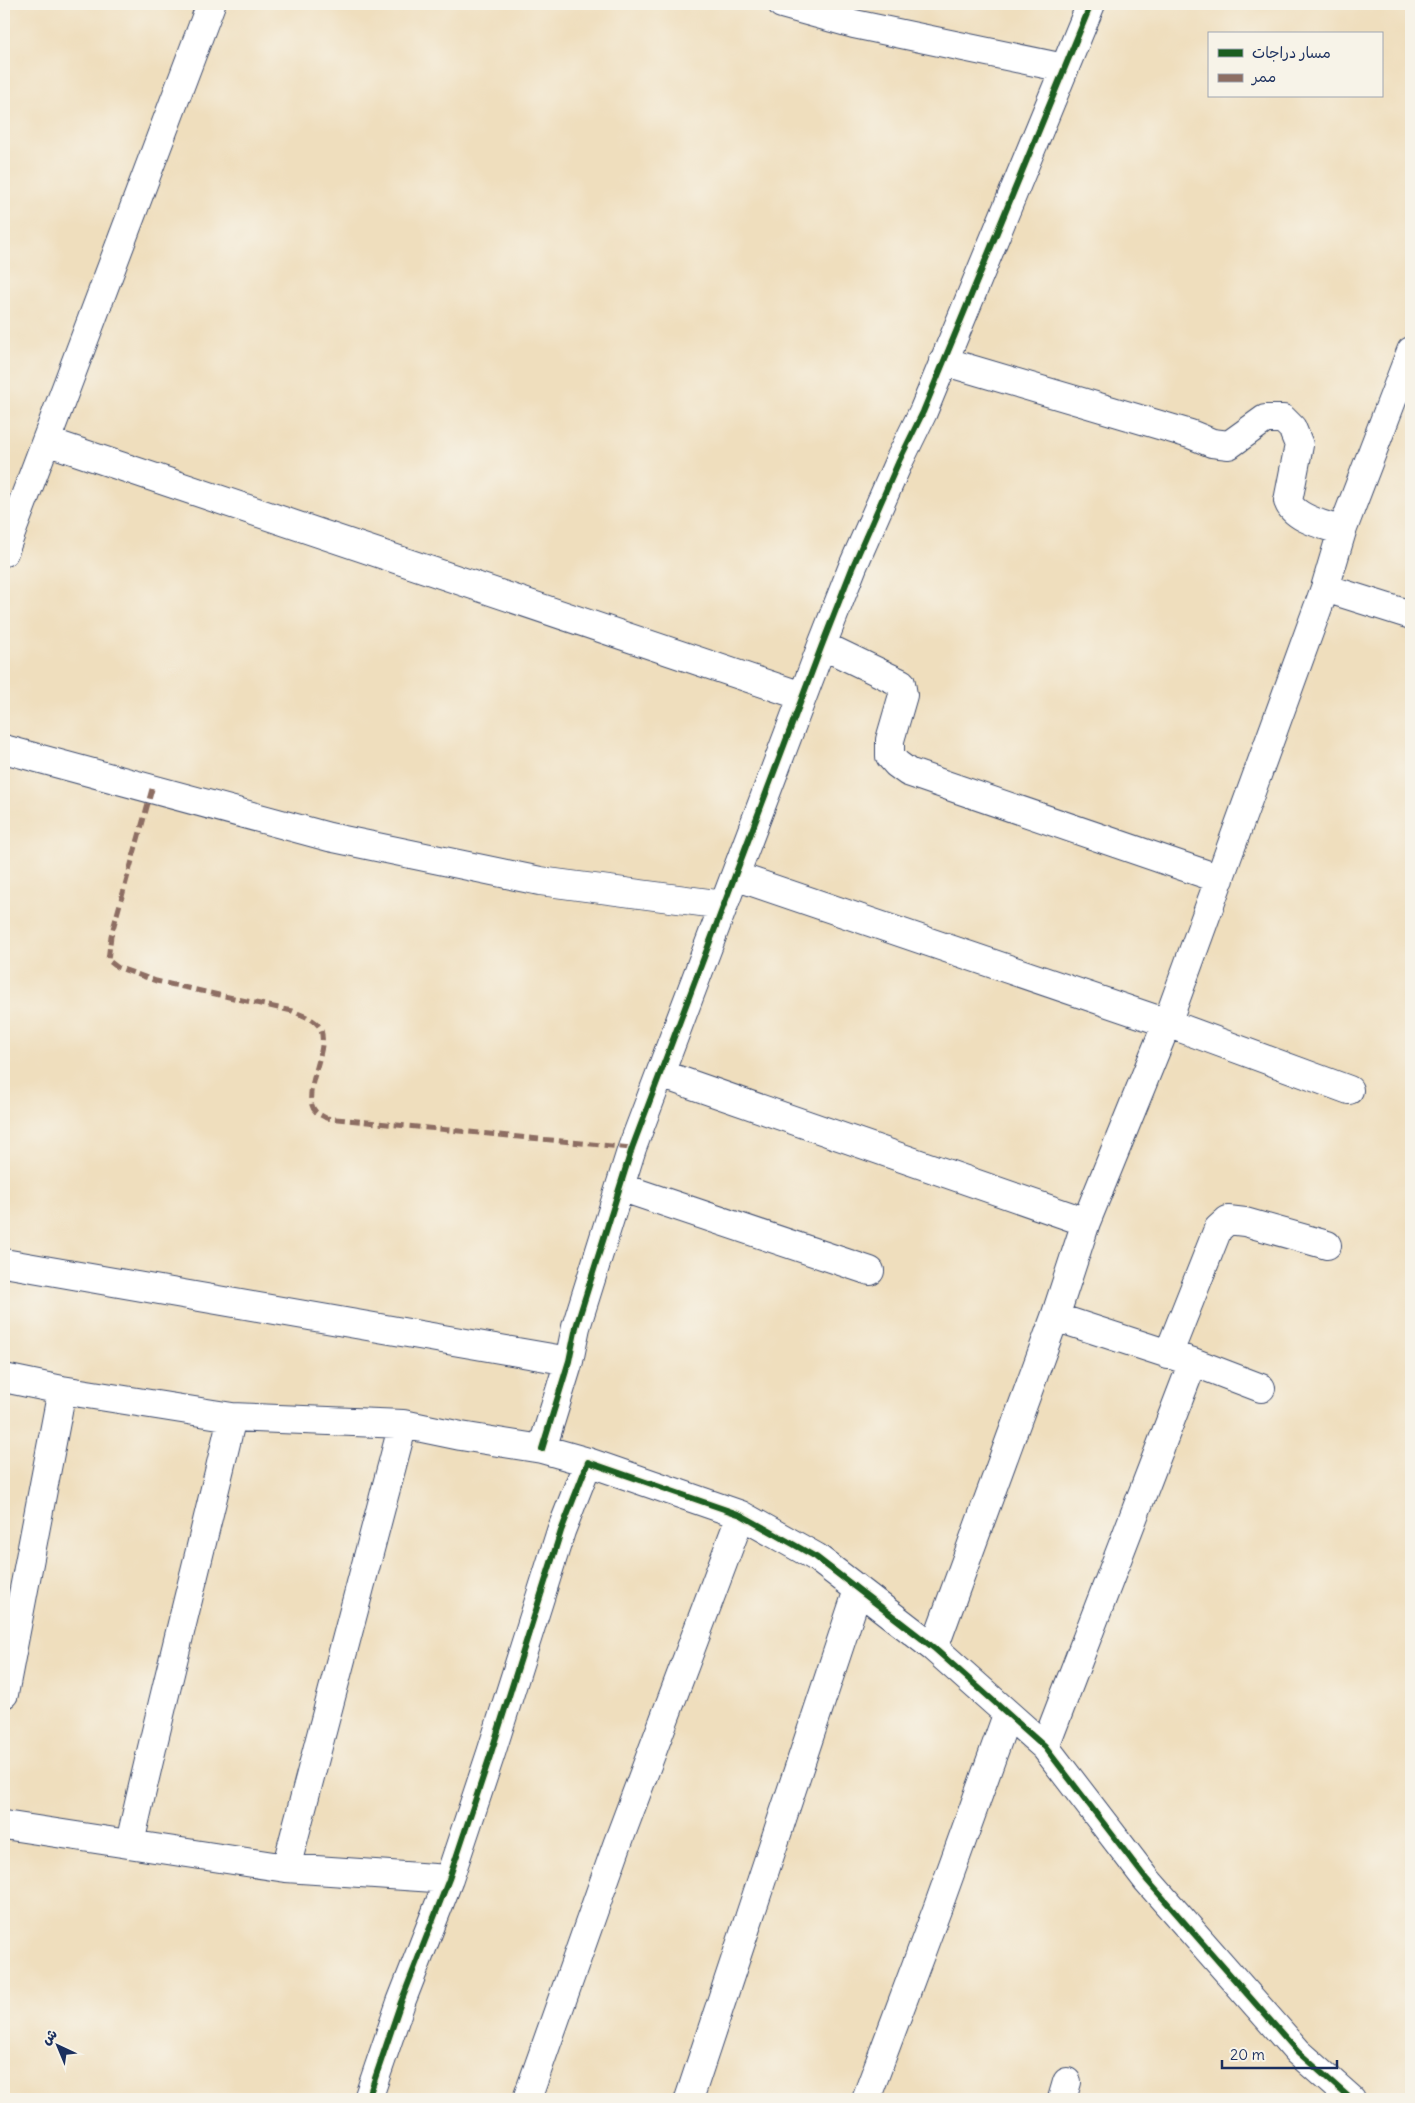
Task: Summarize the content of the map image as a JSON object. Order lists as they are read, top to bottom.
{
  "legend": ["مسار دراجات", "ممر"],
  "scale_bar": "20 m",
  "north": "top left"
}
